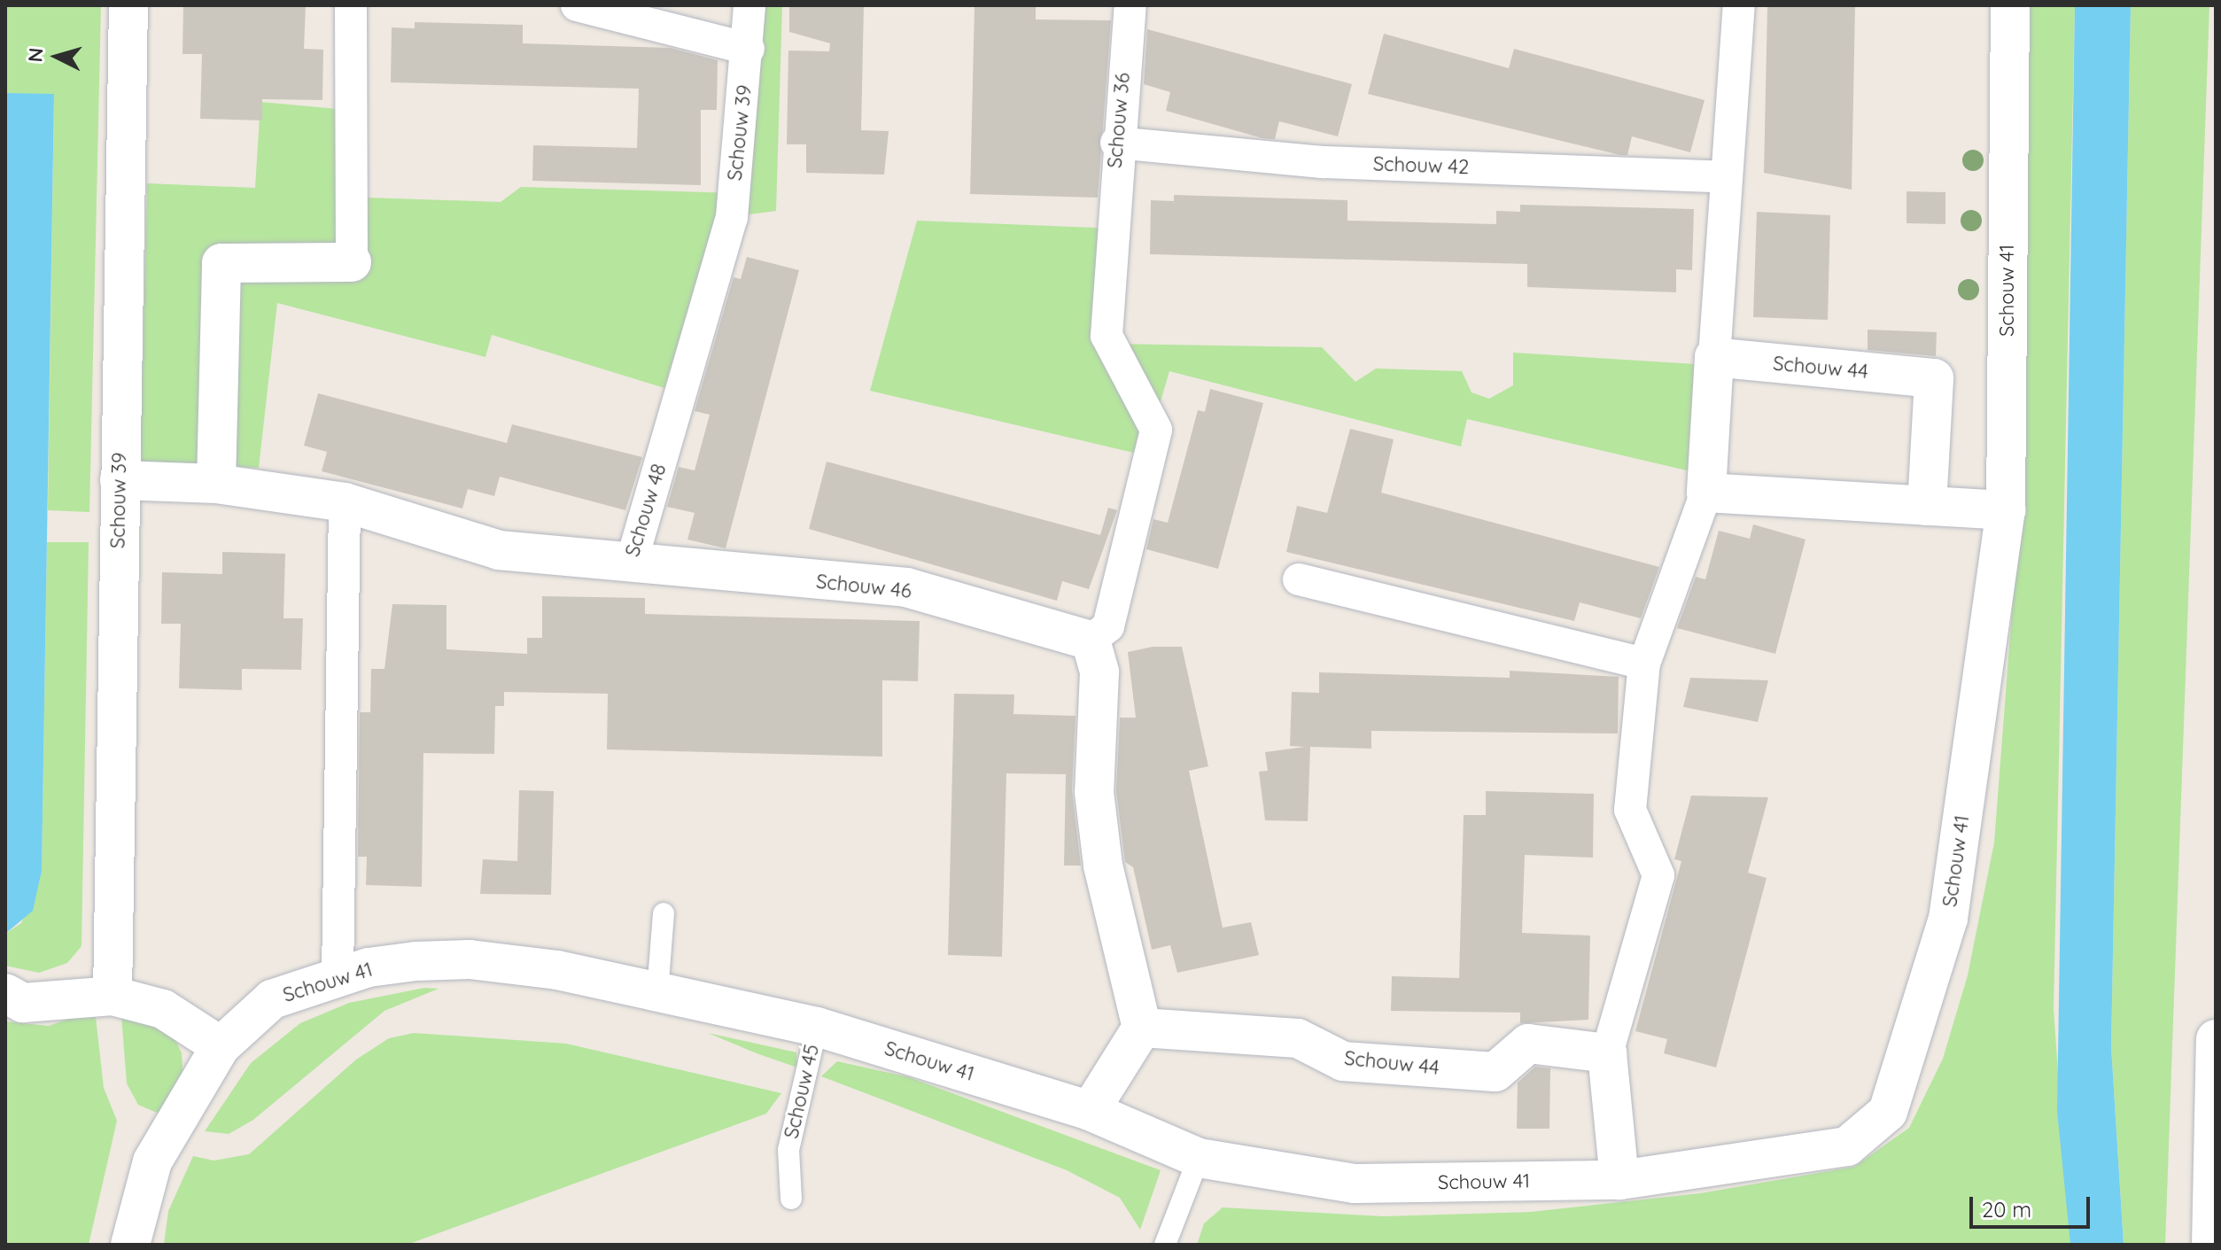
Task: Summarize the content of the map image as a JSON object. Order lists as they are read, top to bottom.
{
  "streets": {
    "street": [
      "Schouw 36",
      "Schouw 39",
      "Schouw 42",
      "Schouw 41",
      "Schouw 44",
      "Schouw 48",
      "Schouw 46"
    ],
    "lane": ["Schouw 45"]
  },
  "crossings": [
    ["Schouw 36", "Schouw 42"],
    ["Schouw 36", "Schouw 46"],
    ["Schouw 39", "Schouw 48"],
    ["Schouw 41", "Schouw 45"],
    ["Schouw 48", "Schouw 46"]
  ],
  "scale_bar": "20 m",
  "north": "left"
}
